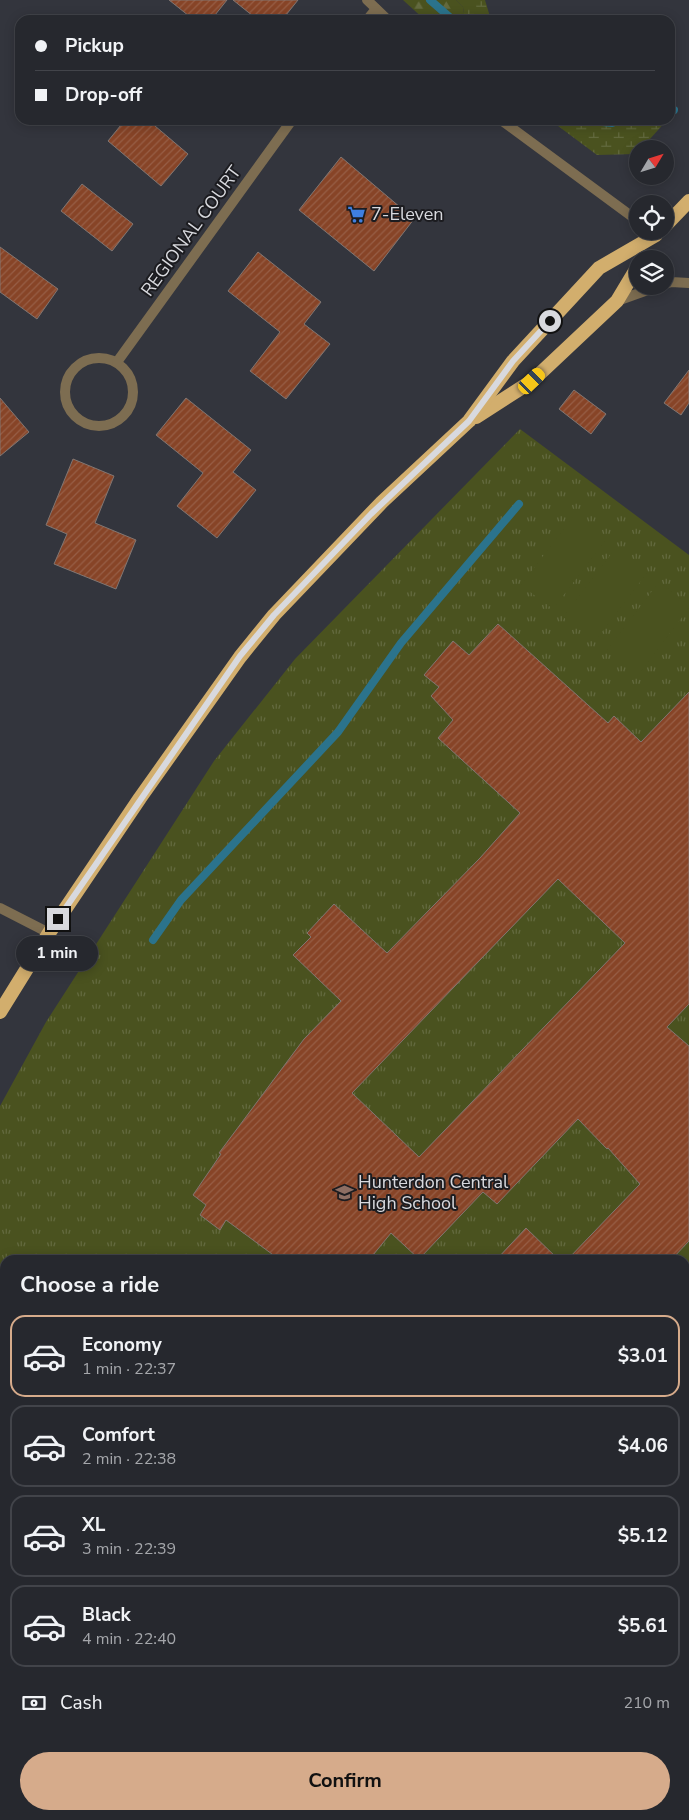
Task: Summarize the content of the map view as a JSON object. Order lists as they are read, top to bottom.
{
  "streets": {
    "street": ["REGIONAL COURT"]
  },
  "places": {
    "supermarket": ["7-Eleven"],
    "school or university": ["Hunterdon Central High School"]
  },
  "north": "top right",
  "page": {
    "banner": ["Pickup", "Drop-off"],
    "bubble": "1 min",
    "heading": "Choose a ride",
    "list": [
      {
        "name": "Economy",
        "note": "1 min · 22:37",
        "value": "$3.01"
      },
      {
        "name": "Comfort",
        "note": "2 min · 22:38",
        "value": "$4.06"
      },
      {
        "name": "XL",
        "note": "3 min · 22:39",
        "value": "$5.12"
      },
      {
        "name": "Black",
        "note": "4 min · 22:40",
        "value": "$5.61"
      }
    ],
    "pay": ["Cash", "210 m"],
    "buttons": "Confirm"
  }
}
